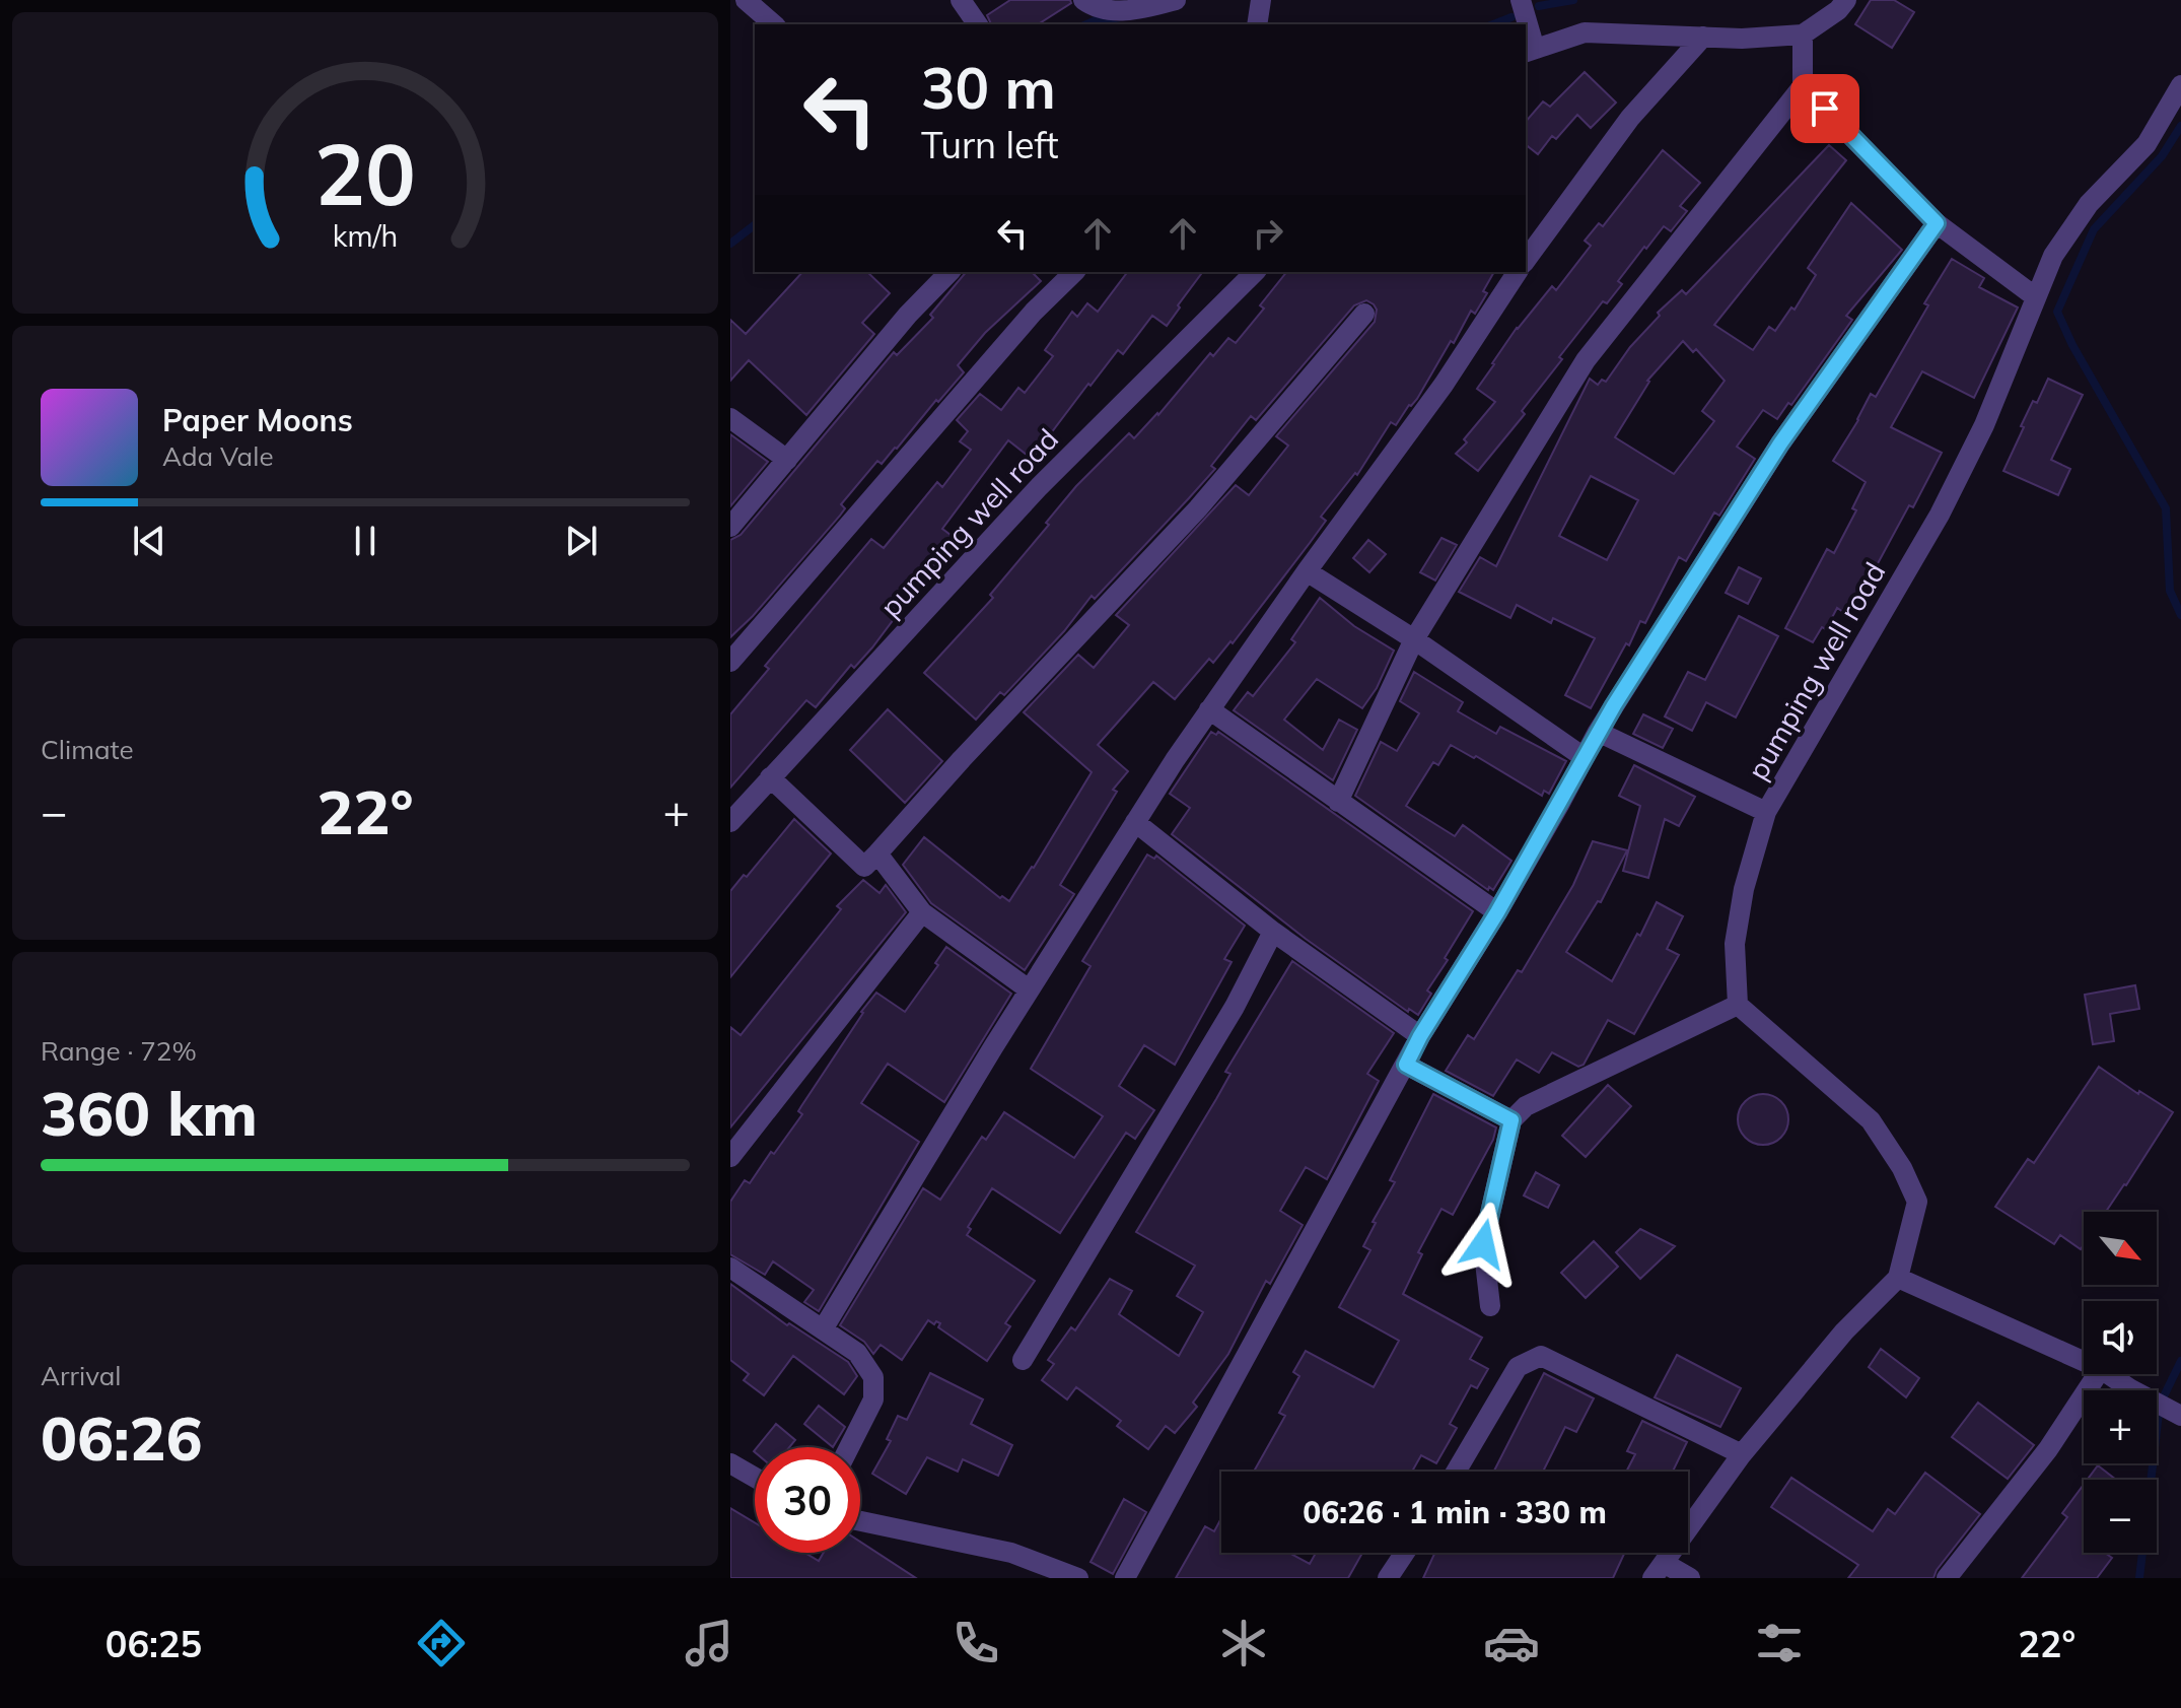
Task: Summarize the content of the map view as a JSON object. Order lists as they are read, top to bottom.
{
  "streets": {
    "street": ["pumping well road"]
  },
  "north": "bottom right",
  "page": {
    "turn": ["30 m", "Turn left"],
    "song": ["Paper Moons", "Ada Vale"],
    "tile": [
      "Climate",
      ["Range · 72%", "360 km"],
      ["Arrival", "06:26"]
    ],
    "heat": ["−", "22°", "+"],
    "map_buttons": ["+", "−"],
    "limit": "30",
    "trip": "06:26 · 1 min · 330 m",
    "tabs": ["06:25", "22°"],
    "gauge": ["20", "km/h"]
  }
}
